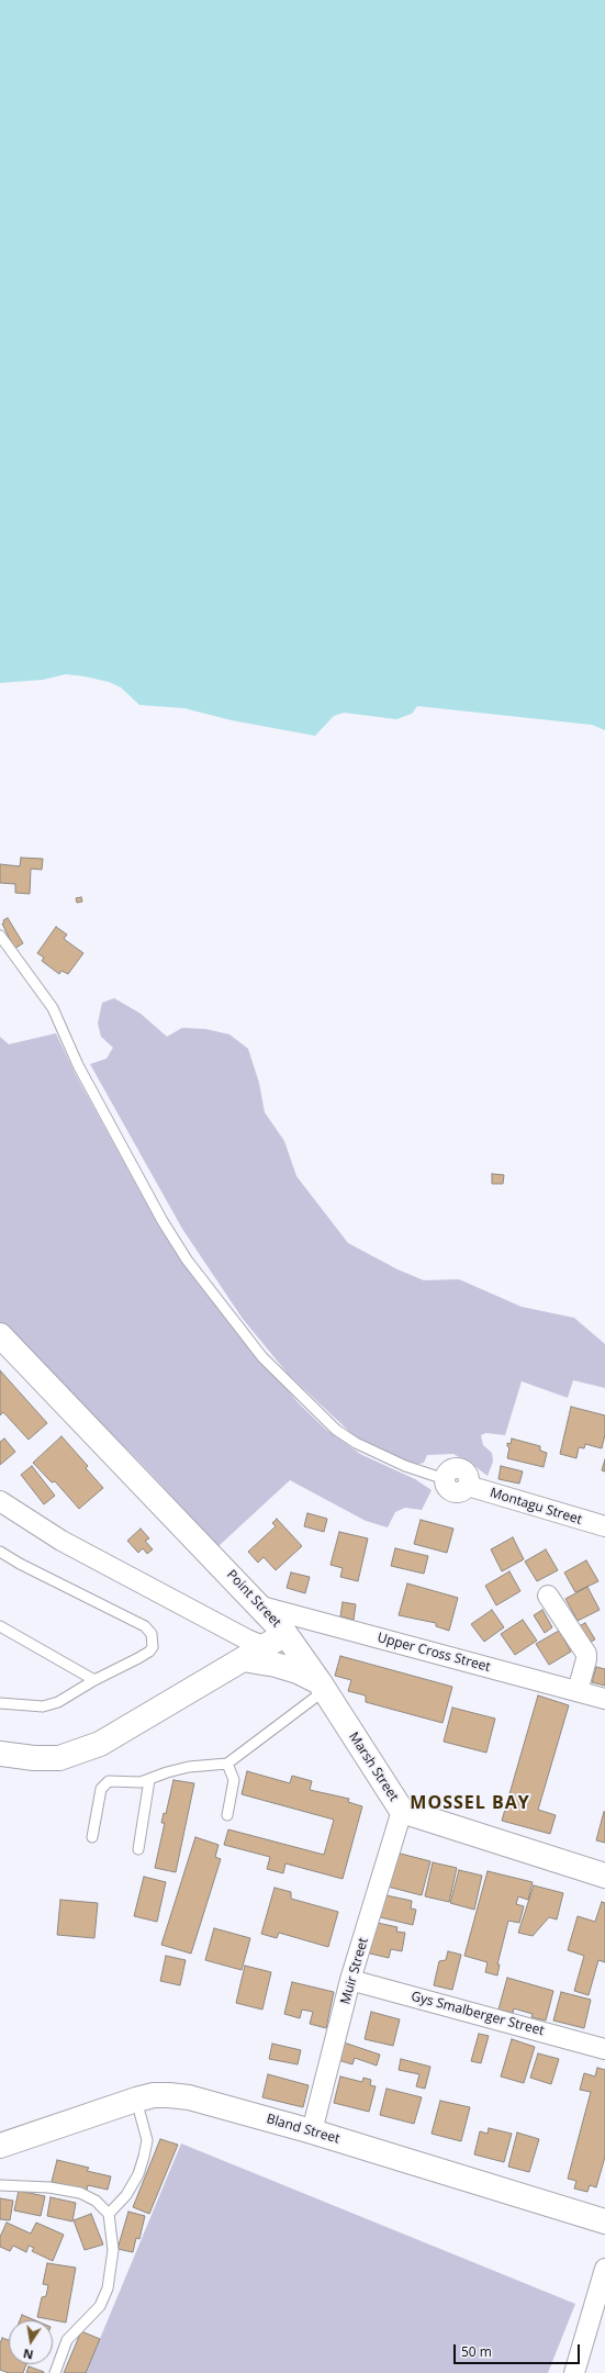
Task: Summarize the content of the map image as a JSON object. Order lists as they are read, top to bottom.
{
  "streets": {
    "street": [
      "Montagu Street",
      "Point Street",
      "Upper Cross Street",
      "Marsh Street",
      "Muir Street",
      "Gys Smalberger Street",
      "Bland Street"
    ]
  },
  "crossings": [
    ["Point Street", "Upper Cross Street"],
    ["Point Street", "Marsh Street"],
    ["Marsh Street", "Muir Street"],
    ["Muir Street", "Gys Smalberger Street"],
    ["Muir Street", "Bland Street"]
  ],
  "districts": ["MOSSEL BAY"],
  "scale_bar": "50 m",
  "north": "bottom"
}
